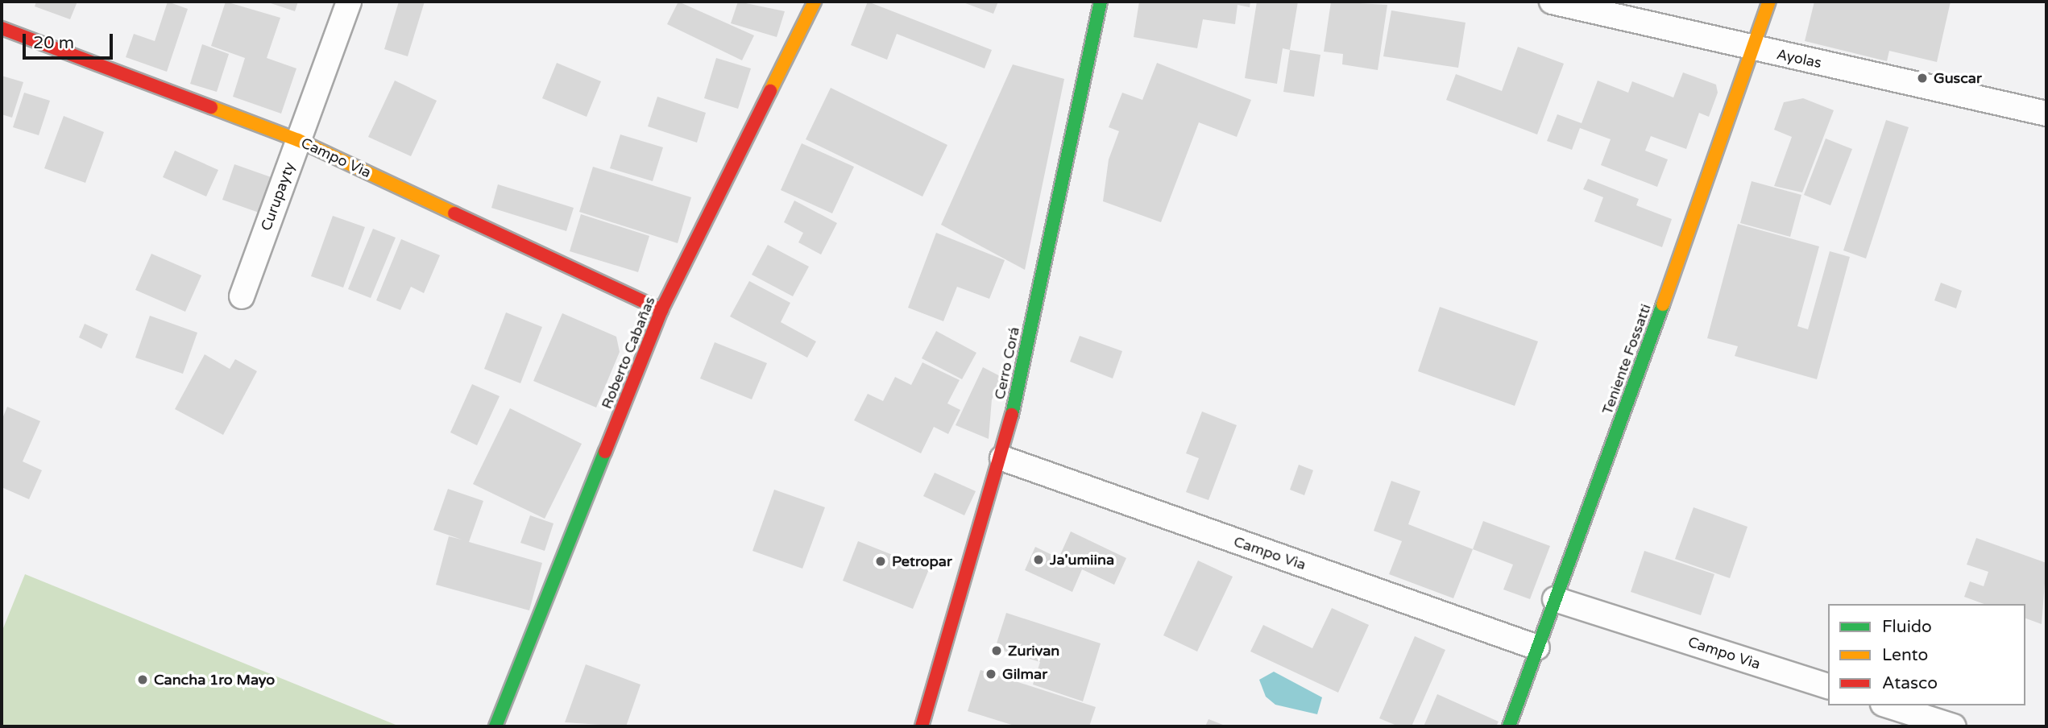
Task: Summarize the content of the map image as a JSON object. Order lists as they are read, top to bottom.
{
  "streets": {
    "street": [
      "Ayolas",
      "Campo Vìa",
      "Curupayty",
      "Roberto Cabañas",
      "Teniente Fossatti",
      "Cerro Corá"
    ]
  },
  "crossings": [
    ["Ayolas", "Teniente Fossatti"],
    ["Campo Vìa", "Curupayty"],
    ["Campo Vìa", "Roberto Cabañas"],
    ["Campo Vìa", "Teniente Fossatti"],
    ["Campo Vìa", "Cerro Corá"]
  ],
  "places": [
    "Guscar",
    "Ja'umiina",
    "Petropar",
    "Zurivan",
    "Gilmar",
    "Cancha 1ro Mayo"
  ],
  "legend": ["Fluido", "Lento", "Atasco"],
  "scale_bar": "20 m"
}
